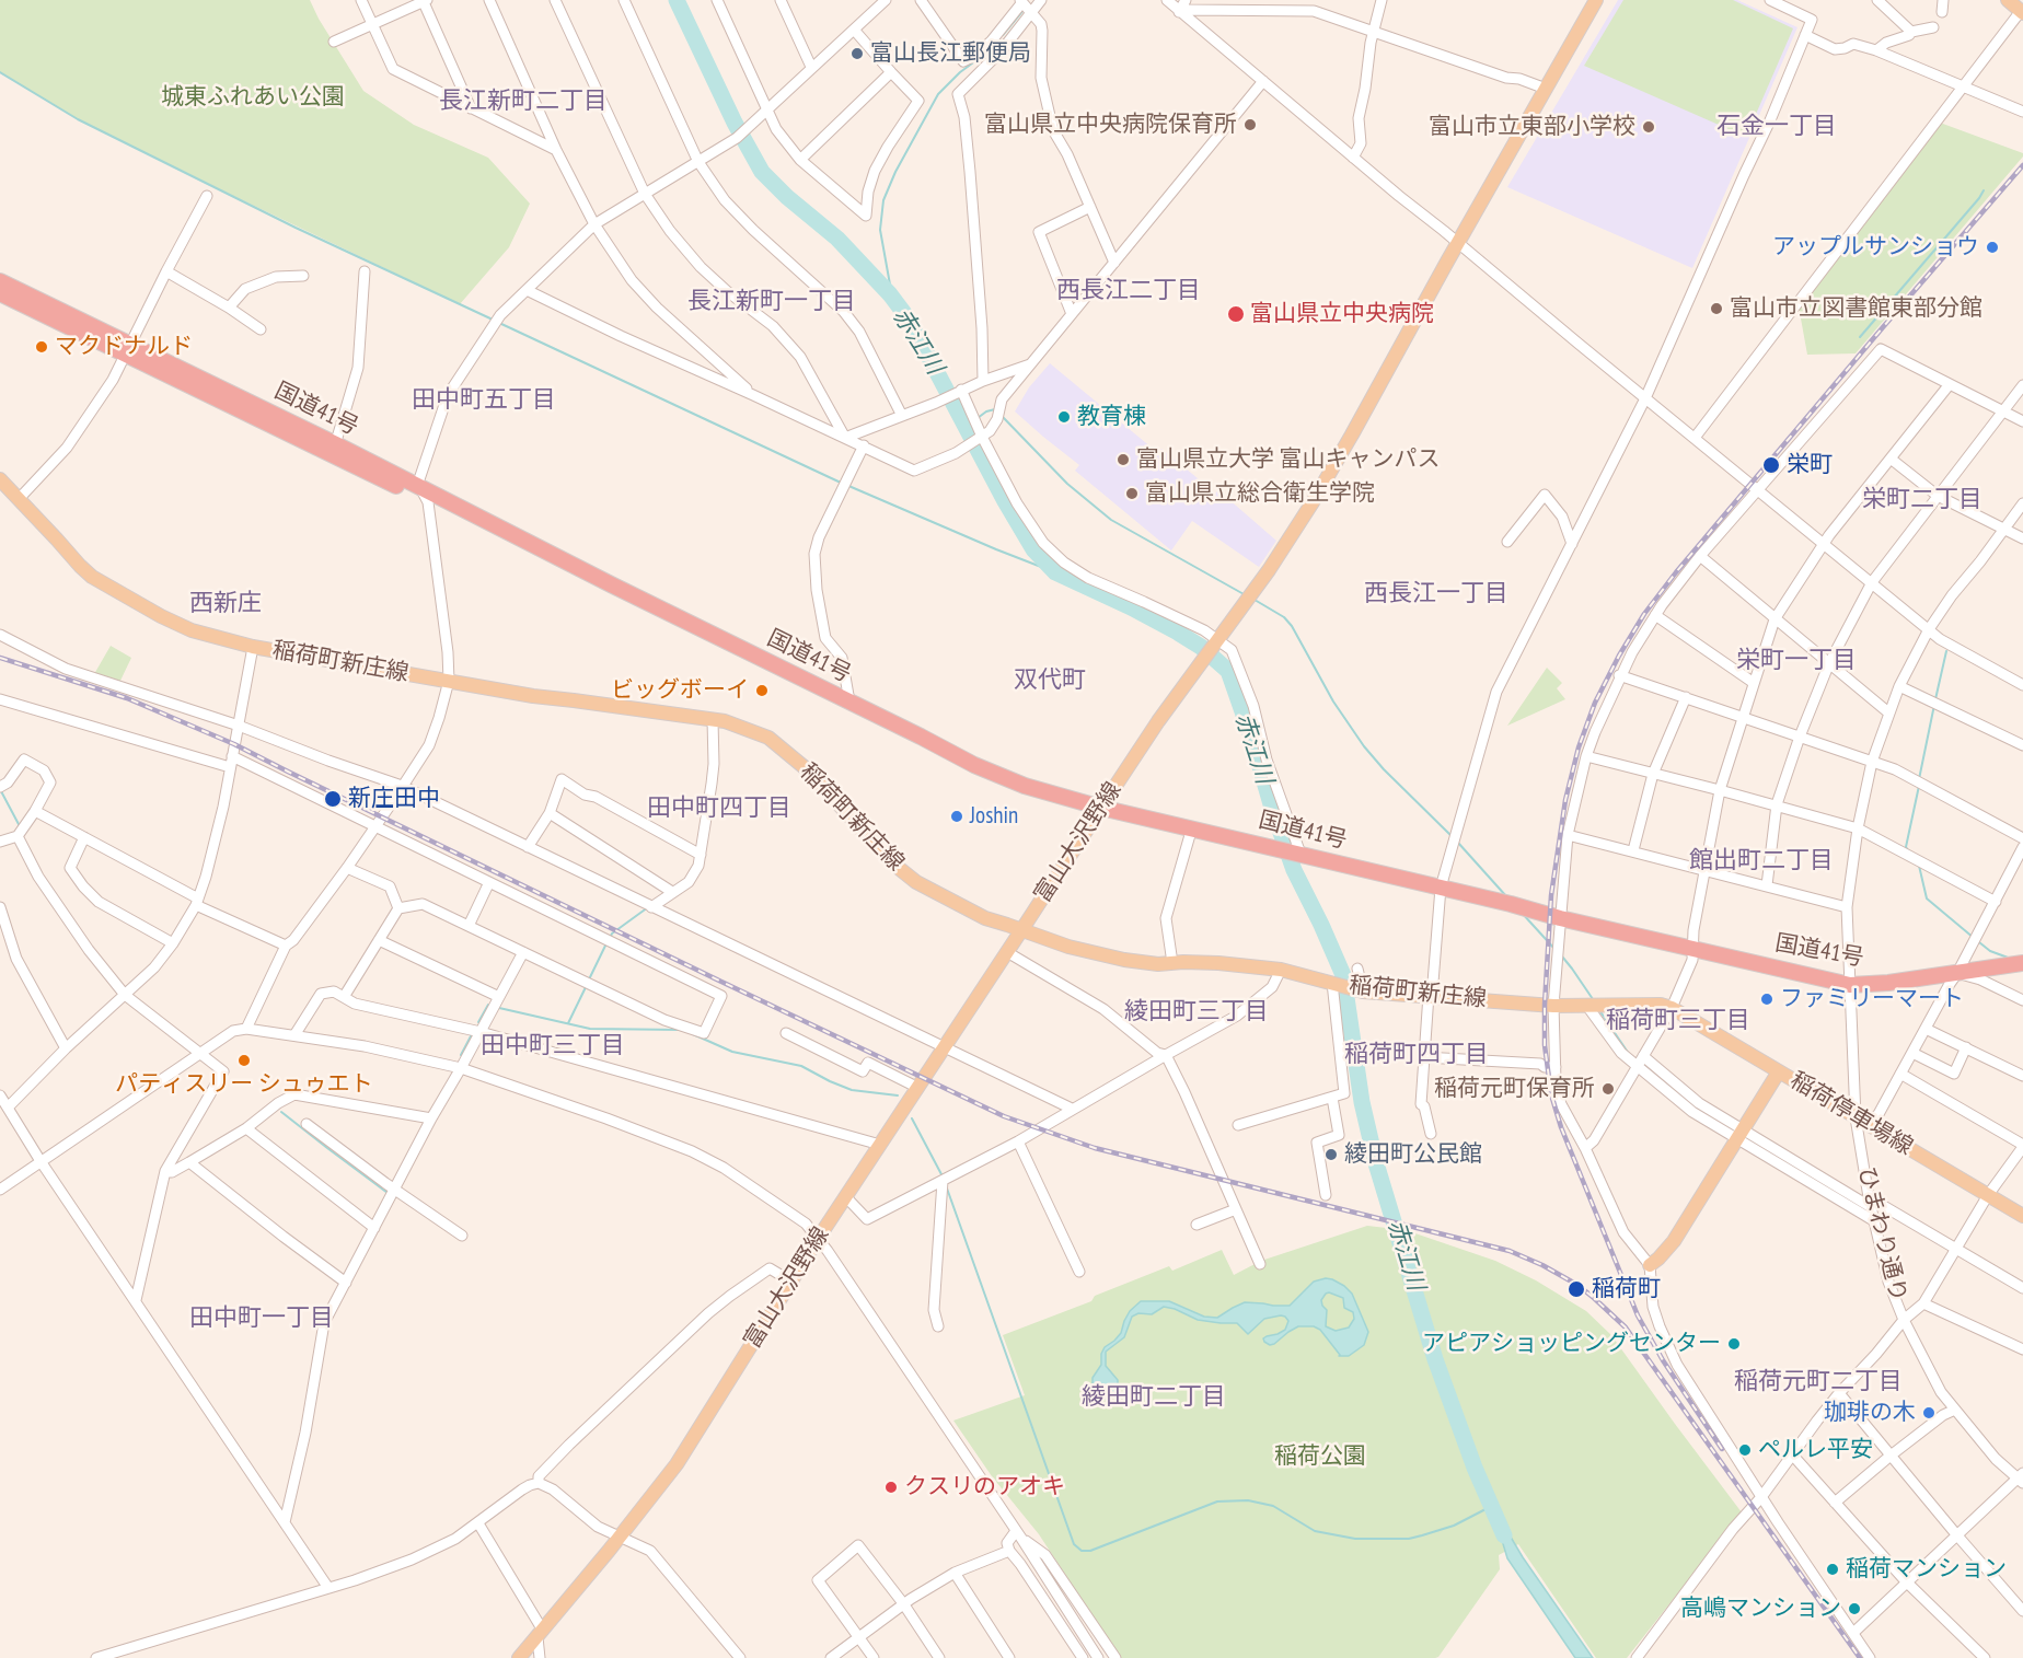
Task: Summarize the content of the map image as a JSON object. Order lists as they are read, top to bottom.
{
  "streets": {
    "highway": ["国道41号"],
    "main road": ["稲荷町新庄線", "富山大沢野線", "稲荷停車場線"],
    "street": ["ひまわり通り"]
  },
  "crossings": [
    ["国道41号", "富山大沢野線"],
    ["国道41号", "ひまわり通り"],
    ["稲荷町新庄線", "富山大沢野線"],
    ["稲荷町新庄線", "稲荷停車場線"],
    ["稲荷停車場線", "ひまわり通り"]
  ],
  "districts": [
    "長江新町二丁目",
    "石金一丁目",
    "西長江二丁目",
    "長江新町一丁目",
    "田中町五丁目",
    "栄町二丁目",
    "西長江一丁目",
    "西新庄",
    "栄町一丁目",
    "双代町",
    "田中町四丁目",
    "館出町二丁目",
    "綾田町三丁目",
    "稲荷町三丁目",
    "田中町三丁目",
    "稲荷町四丁目",
    "田中町一丁目",
    "稲荷元町二丁目",
    "綾田町二丁目"
  ],
  "water": ["赤江川"],
  "parks": ["城東ふれあい公園", "稲荷公園"],
  "places": [
    "富山長江郵便局",
    "富山県立中央病院保育所",
    "富山市立東部小学校",
    "アップルサンショウ",
    "富山市立図書館東部分館",
    "富山県立中央病院",
    "マクドナルド",
    "教育棟",
    "富山県立大学 富山キャンパス",
    "栄町",
    "富山県立総合衛生学院",
    "ビッグボーイ",
    "新庄田中",
    "Joshin",
    "ファミリーマート",
    "パティスリー シュゥエト",
    "稲荷元町保育所",
    "綾田町公民館",
    "稲荷町",
    "アピアショッピングセンター",
    "珈琲の木",
    "ペルレ平安",
    "クスリのアオキ",
    "稲荷マンション",
    "高嶋マンション"
  ]
}
